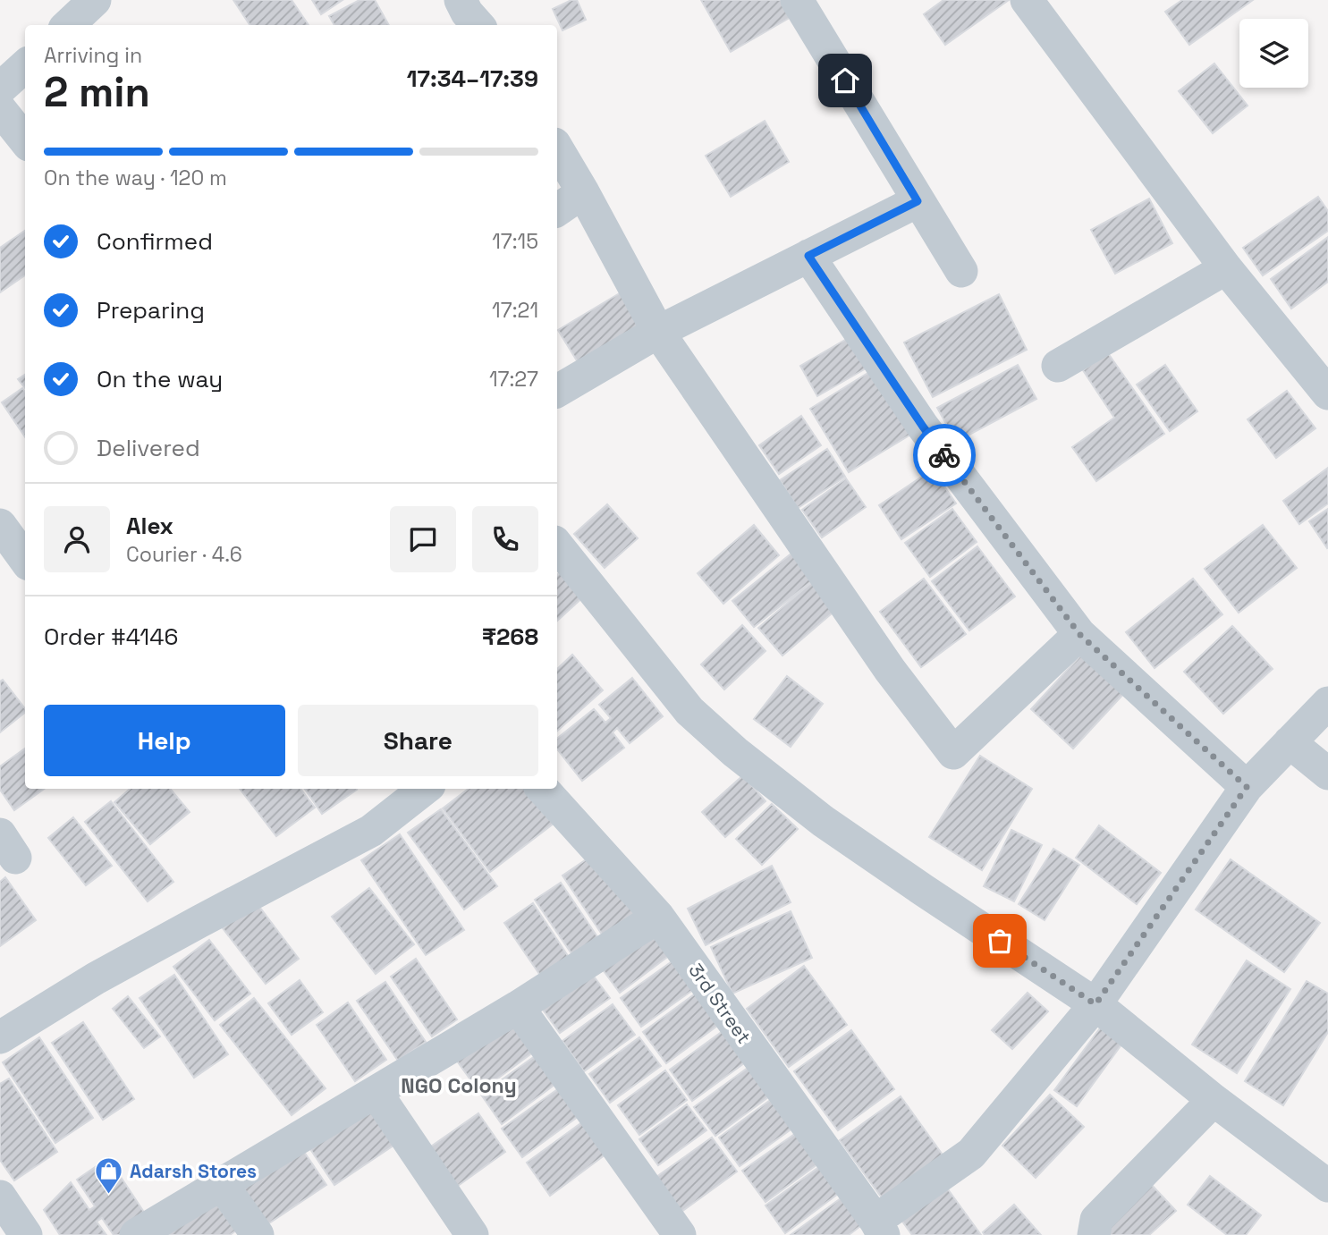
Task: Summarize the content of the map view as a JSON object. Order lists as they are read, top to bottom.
{
  "streets": {
    "street": ["3rd Street"]
  },
  "districts": ["NGO Colony"],
  "places": {
    "shop": ["Adarsh Stores"]
  },
  "page": {
    "heading": ["2 min", "Arriving in", "17:34–17:39"],
    "panel": [
      "Alex",
      "Courier · 4.6",
      "Order #4146",
      "₹268"
    ],
    "bar": "On the way · 120 m",
    "list": [
      ["Confirmed", "17:15"],
      ["Preparing", "17:21"],
      ["On the way", "17:27"],
      "Delivered"
    ],
    "buttons": ["Help", "Share"]
  }
}
